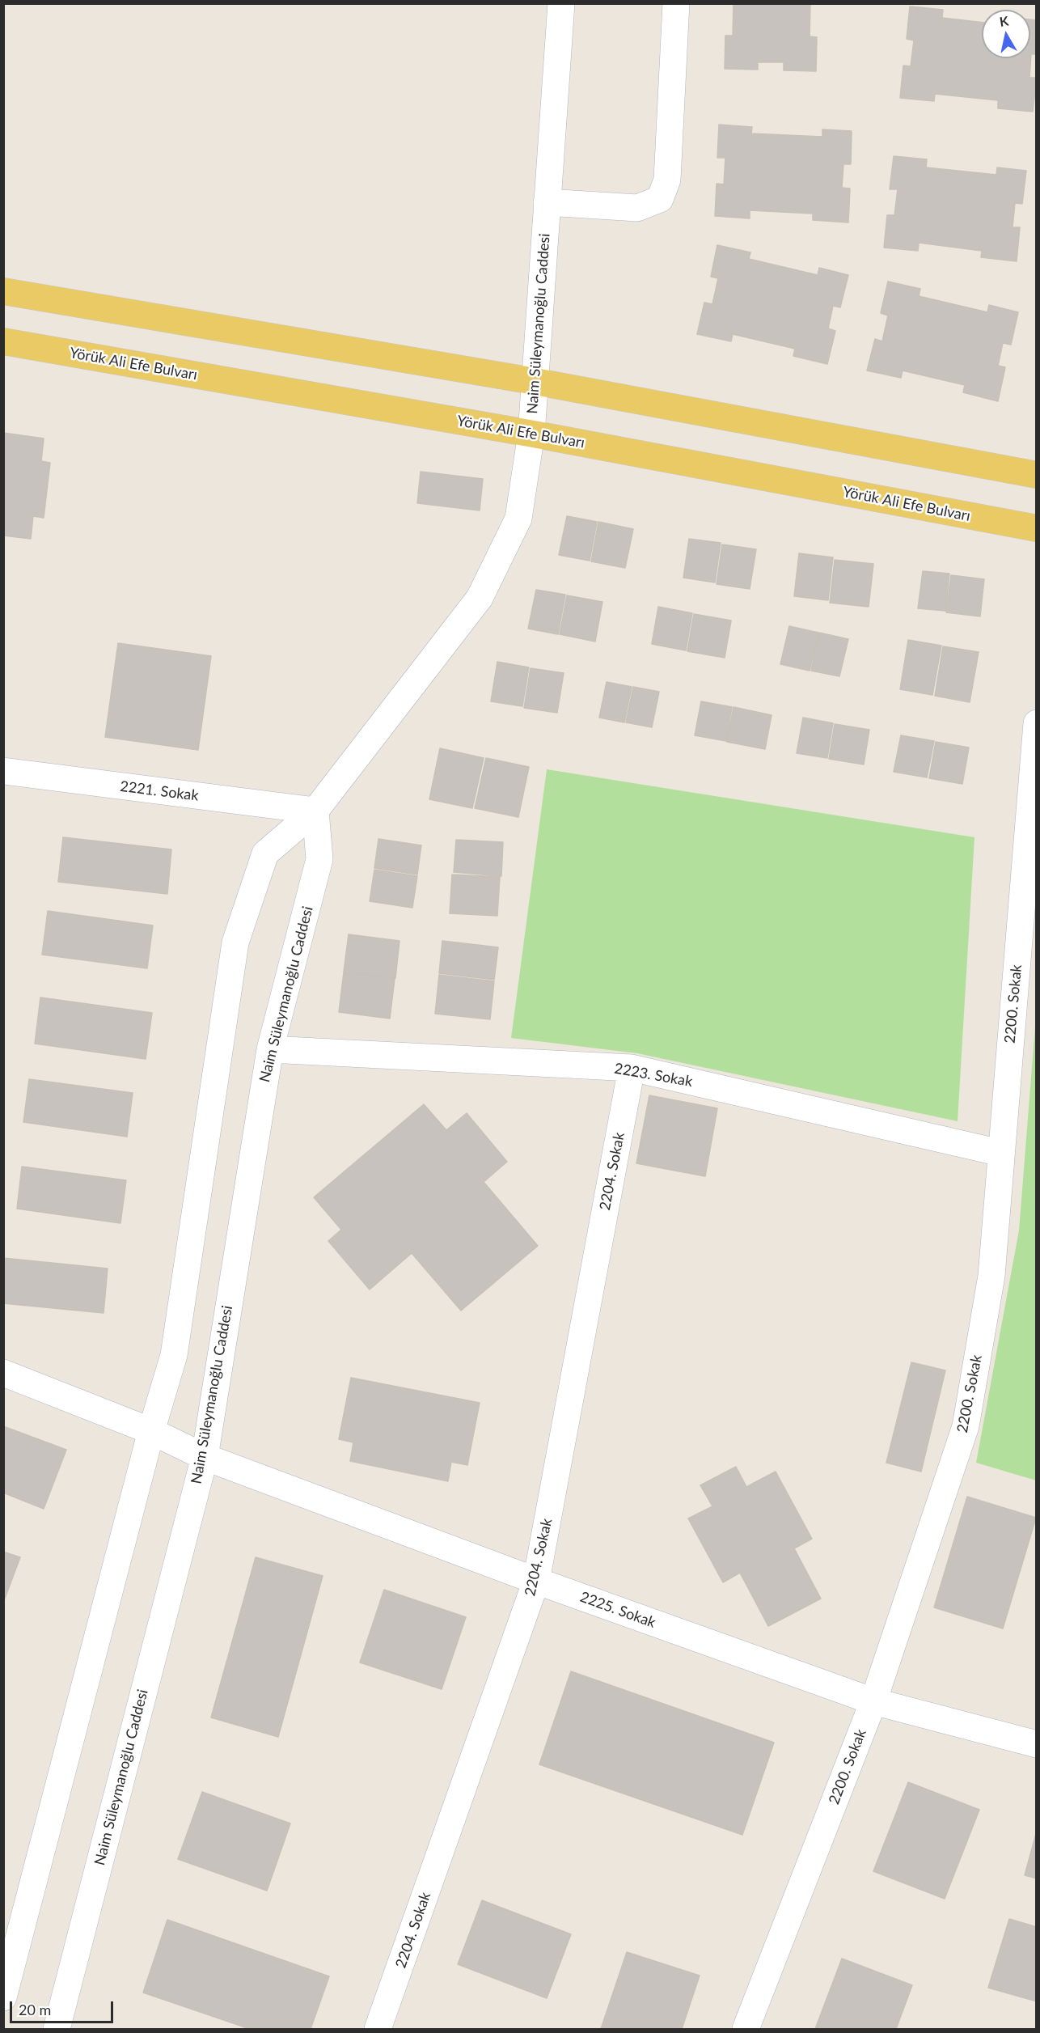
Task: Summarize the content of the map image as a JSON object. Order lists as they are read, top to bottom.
{
  "streets": {
    "main road": ["Yörük Ali Efe Bulvarı"],
    "street": [
      "Naim Süleymanoğlu Caddesi",
      "2221. Sokak",
      "2200. Sokak",
      "2223. Sokak",
      "2204. Sokak",
      "2225. Sokak"
    ]
  },
  "crossings": [
    ["Naim Süleymanoğlu Caddesi", "Yörük Ali Efe Bulvarı"],
    ["Naim Süleymanoğlu Caddesi", "2221. Sokak"],
    ["Naim Süleymanoğlu Caddesi", "2223. Sokak"],
    ["Naim Süleymanoğlu Caddesi", "2225. Sokak"],
    ["2200. Sokak", "2223. Sokak"],
    ["2200. Sokak", "2225. Sokak"],
    ["2223. Sokak", "2204. Sokak"],
    ["2204. Sokak", "2225. Sokak"]
  ],
  "scale_bar": "20 m",
  "north": "top"
}
